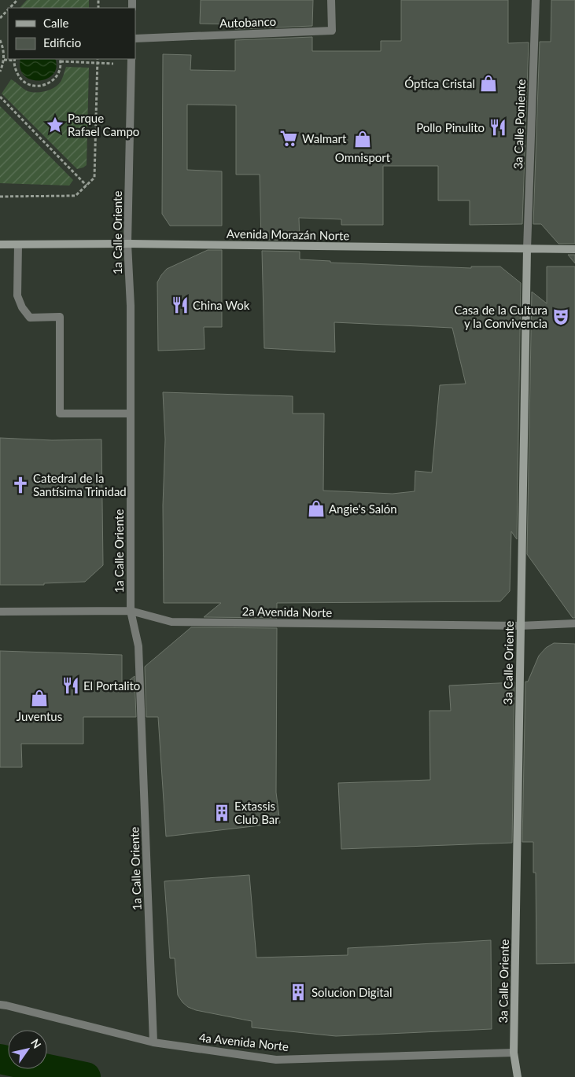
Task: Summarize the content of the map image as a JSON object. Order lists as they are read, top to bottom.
{
  "streets": {
    "main road": ["Avenida Morazán Norte", "3a Calle Oriente"],
    "street": [
      "Autobanco",
      "3a Calle Poniente",
      "1a Calle Oriente",
      "2a Avenida Norte",
      "4a Avenida Norte"
    ]
  },
  "crossings": [
    ["3a Calle Poniente", "Avenida Morazán Norte"],
    ["3a Calle Poniente", "3a Calle Oriente"],
    ["1a Calle Oriente", "Avenida Morazán Norte"],
    ["1a Calle Oriente", "2a Avenida Norte"],
    ["1a Calle Oriente", "4a Avenida Norte"],
    ["Avenida Morazán Norte", "3a Calle Oriente"],
    ["2a Avenida Norte", "3a Calle Oriente"],
    ["3a Calle Oriente", "4a Avenida Norte"]
  ],
  "places": {
    "shop": [
      "Óptica Cristal",
      "Omnisport",
      "Angie's Salón",
      "Juventus"
    ],
    "place": ["Parque Rafael Campo"],
    "restaurant": ["Pollo Pinulito", "China Wok", "El Portalito"],
    "supermarket": ["Walmart"],
    "theatre": ["Casa de la Cultura y la Convivencia"],
    "church": ["Catedral de la Santísima Trinidad"],
    "building": ["Extassis Club Bar", "Solucion Digital"]
  },
  "legend": ["Calle", "Edificio"],
  "north": "top right"
}
